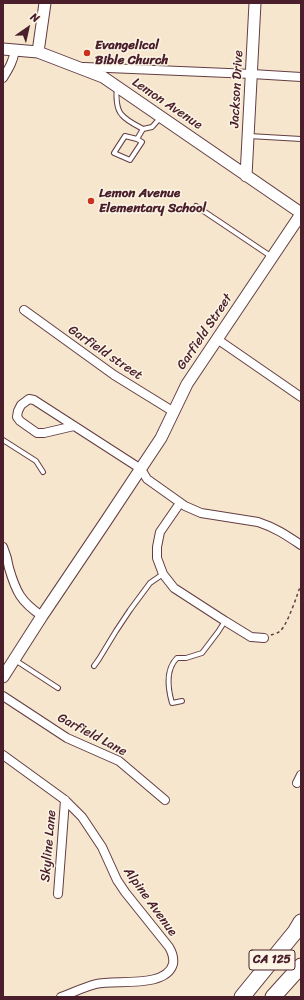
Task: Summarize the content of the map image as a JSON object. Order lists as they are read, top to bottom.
{
  "streets": {
    "highway": ["CA 125"],
    "street": [
      "Jackson Drive",
      "Lemon Avenue",
      "Garfield Street",
      "Garfield street",
      "Garfield Lane",
      "Skyline Lane",
      "Alpine Avenue"
    ]
  },
  "crossings": [
    ["Jackson Drive", "Lemon Avenue"],
    ["Lemon Avenue", "Garfield Street"],
    ["Garfield Street", "Garfield street"],
    ["Skyline Lane", "Alpine Avenue"]
  ],
  "places": ["Evangelical Bible Church", "Lemon Avenue Elementary School"],
  "north": "top right"
}
